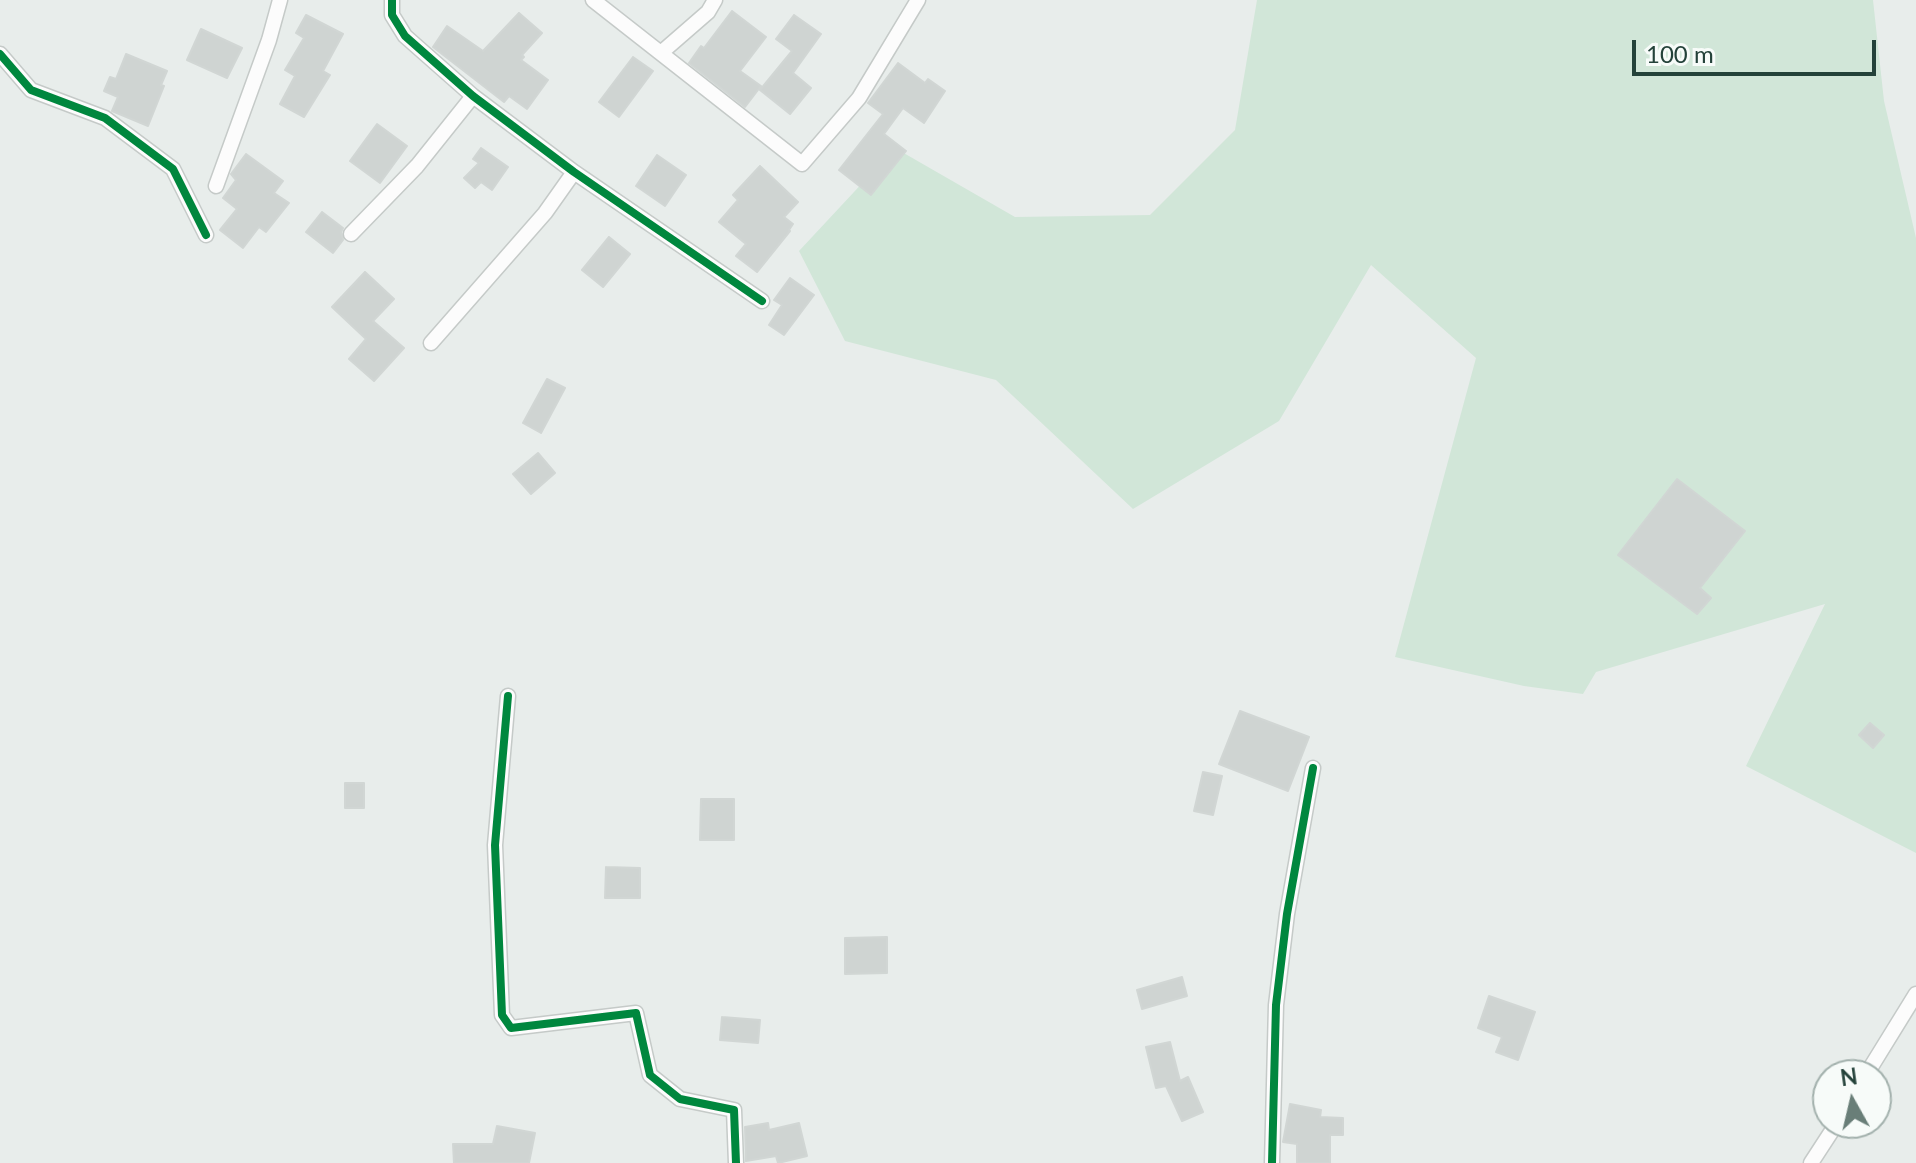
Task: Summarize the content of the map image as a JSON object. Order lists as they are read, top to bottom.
{
  "scale_bar": "100 m",
  "north": "top"
}
